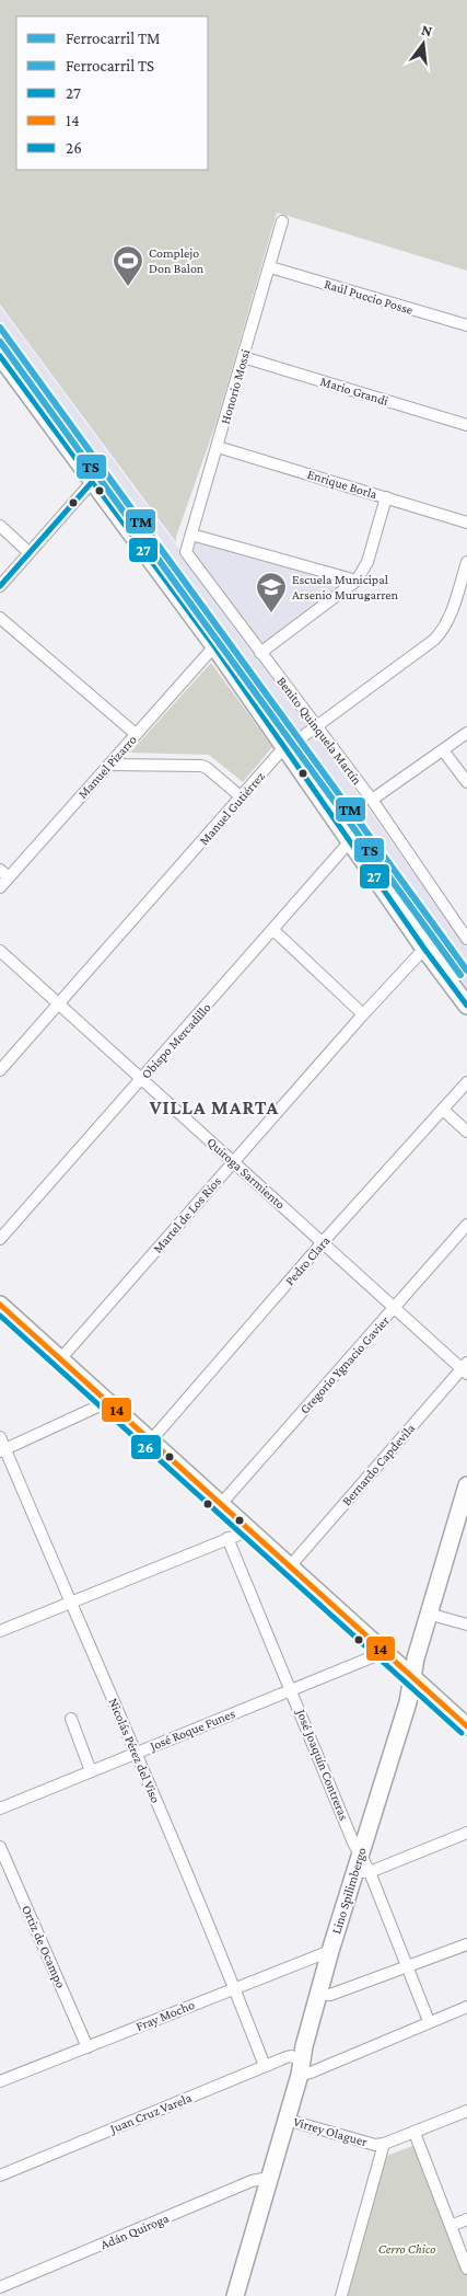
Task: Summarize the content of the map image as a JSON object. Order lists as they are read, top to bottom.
{
  "streets": {
    "main road": ["Lino Spilimbergo"],
    "street": [
      "Raúl Puccio Posse",
      "Honorio Mossi",
      "Mario Grandi",
      "Enrique Borla",
      "Benito Quinquela Martín",
      "Manuel Pizarro",
      "Manuel Gutiérrez",
      "Obispo Mercadillo",
      "Quiroga Sarmiento",
      "Martel de Los Ríos",
      "Pedro Clara",
      "Gregorio Ygnacio Gavier",
      "Bernardo Capdevila",
      "José Roque Funes",
      "Nicolás Pérez del Viso",
      "José Joaquín Contreras",
      "Ortiz de Ocampo",
      "Fray Mocho",
      "Juan Cruz Varela",
      "Virrey Olaguer",
      "Adán Quiroga"
    ]
  },
  "crossings": [
    ["Raúl Puccio Posse", "Honorio Mossi"],
    ["Honorio Mossi", "Mario Grandi"],
    ["Honorio Mossi", "Enrique Borla"],
    ["Honorio Mossi", "Benito Quinquela Martín"],
    ["Benito Quinquela Martín", "Manuel Gutiérrez"],
    ["Manuel Gutiérrez", "Quiroga Sarmiento"],
    ["Obispo Mercadillo", "Quiroga Sarmiento"],
    ["Quiroga Sarmiento", "Martel de Los Ríos"],
    ["Quiroga Sarmiento", "Pedro Clara"],
    ["Quiroga Sarmiento", "Gregorio Ygnacio Gavier"],
    ["Quiroga Sarmiento", "Bernardo Capdevila"],
    ["José Roque Funes", "Nicolás Pérez del Viso"],
    ["José Roque Funes", "José Joaquín Contreras"],
    ["Nicolás Pérez del Viso", "Fray Mocho"],
    ["Nicolás Pérez del Viso", "Juan Cruz Varela"],
    ["José Joaquín Contreras", "Lino Spilimbergo"],
    ["Lino Spilimbergo", "Fray Mocho"],
    ["Lino Spilimbergo", "Juan Cruz Varela"],
    ["Lino Spilimbergo", "Virrey Olaguer"],
    ["Lino Spilimbergo", "Adán Quiroga"],
    ["Ortiz de Ocampo", "Fray Mocho"]
  ],
  "districts": ["VILLA MARTA"],
  "parks": ["Cerro Chico"],
  "places": {
    "sports": ["Complejo Don Balon"],
    "school or university": ["Escuela Municipal Arsenio Murugarren"]
  },
  "lines": [
    "rail line TM",
    "rail line TS",
    "transit line 27",
    "transit line 14",
    "transit line 26"
  ],
  "legend": [
    "Ferrocarril TM",
    "Ferrocarril TS",
    "27",
    "14",
    "26"
  ],
  "north": "top"
}
